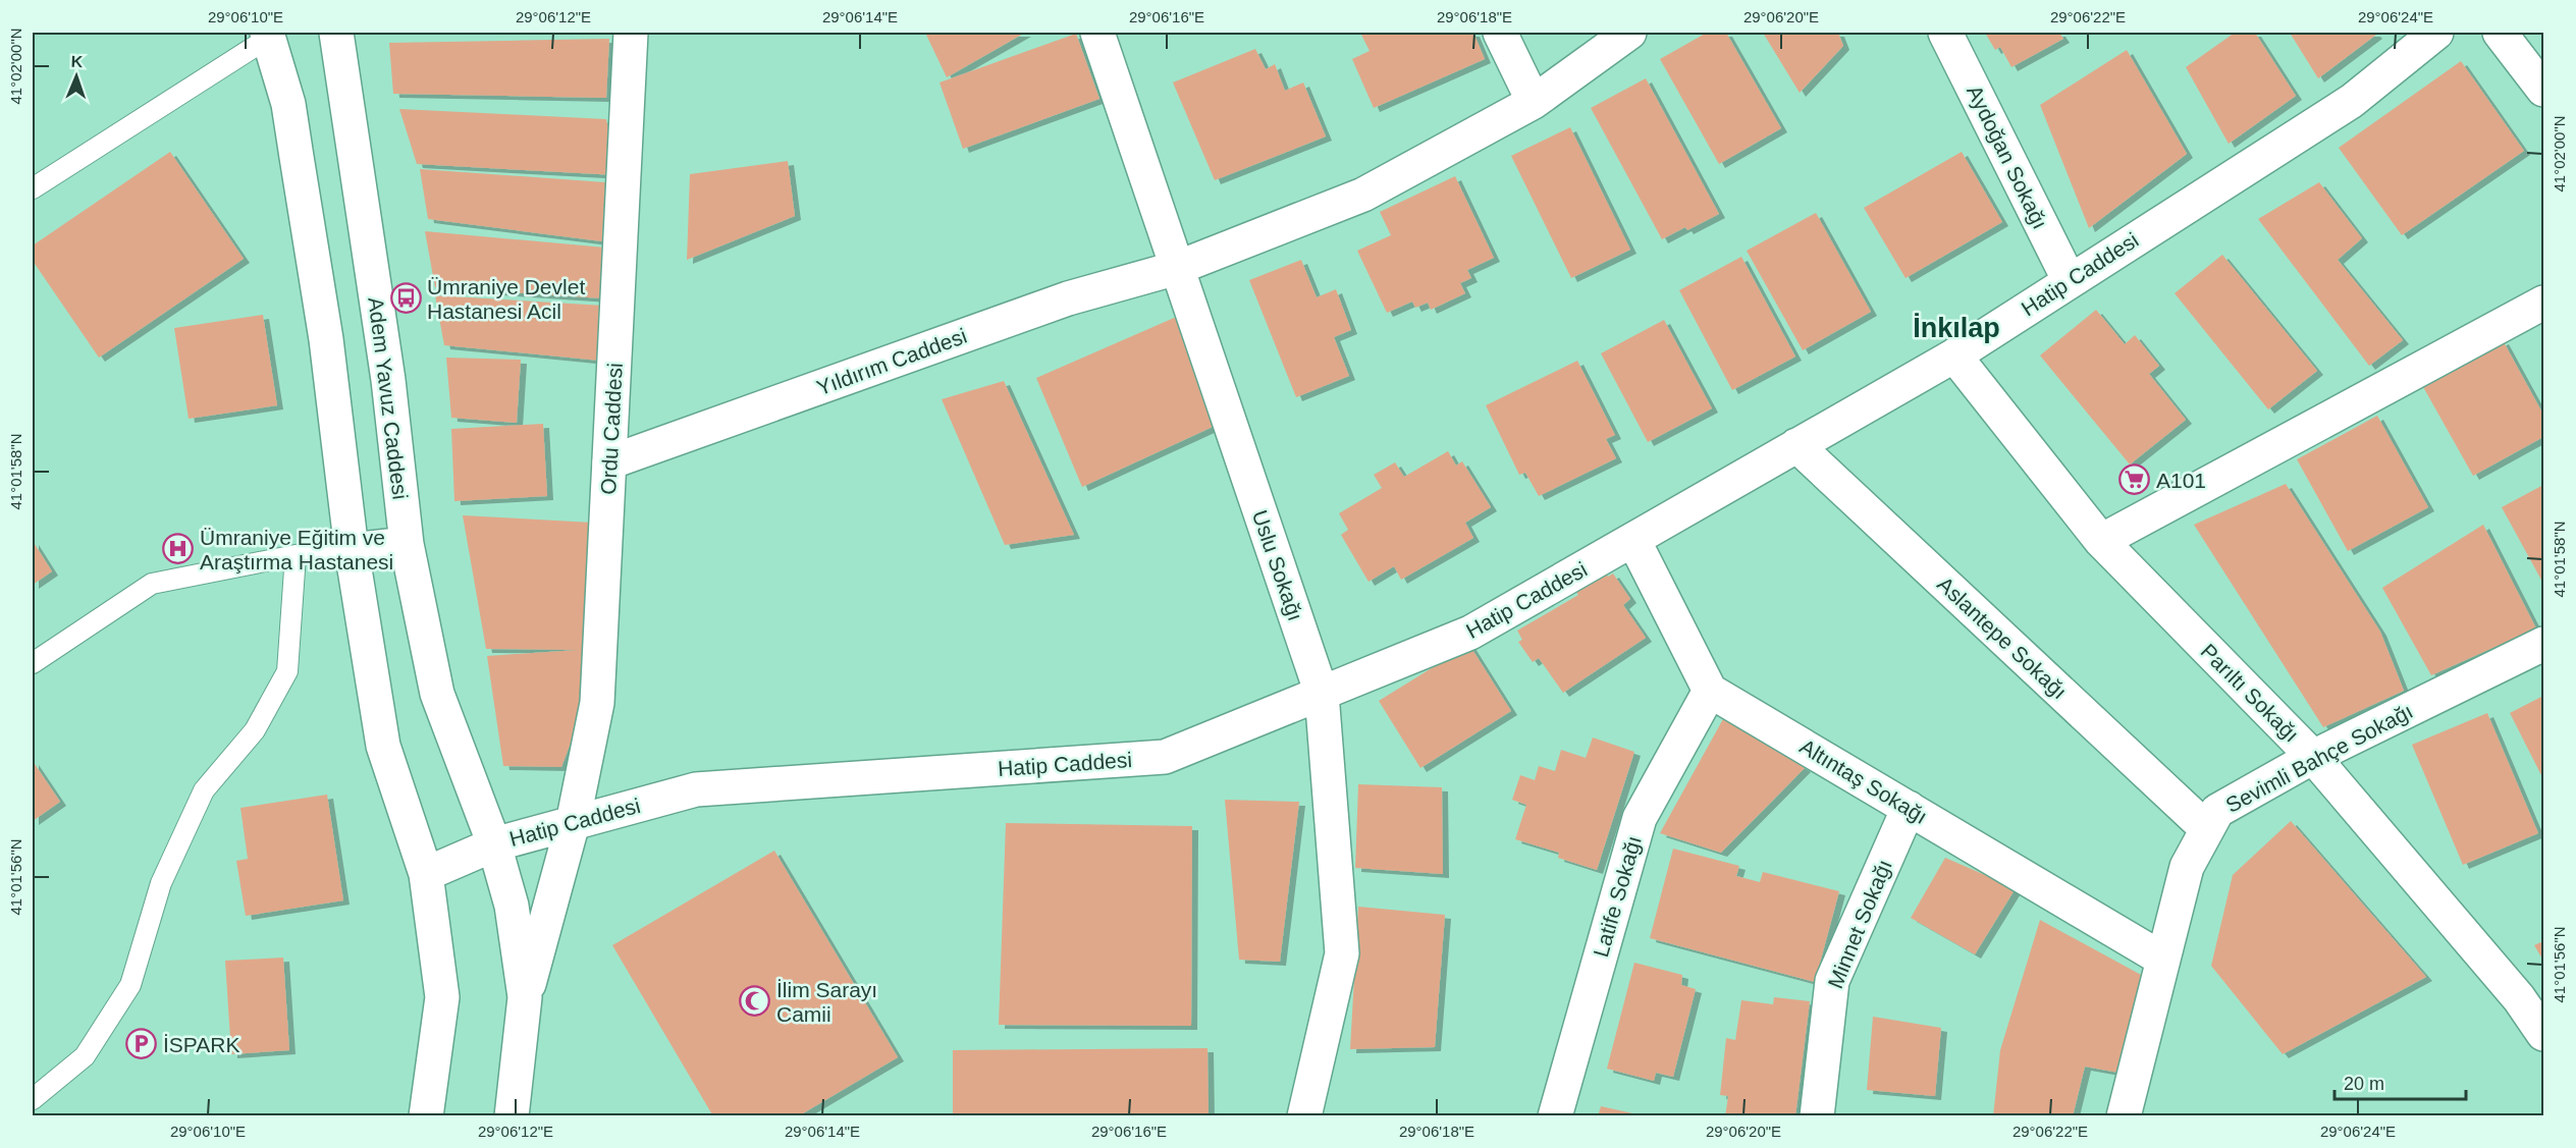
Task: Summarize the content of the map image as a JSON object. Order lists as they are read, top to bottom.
{
  "streets": {
    "street": [
      "Aydoğan Sokağı",
      "Hatip Caddesi",
      "Yıldırım Caddesi",
      "Adem Yavuz Caddesi",
      "Ordu Caddesi",
      "Uslu Sokağı",
      "Aslantepe Sokağı",
      "Parıltı Sokağı",
      "Sevimli Bahçe Sokağı",
      "Altıntaş Sokağı",
      "Latife Sokağı",
      "Minnet Sokağı"
    ]
  },
  "crossings": [
    ["Aydoğan Sokağı", "Hatip Caddesi"],
    ["Hatip Caddesi", "Adem Yavuz Caddesi"],
    ["Hatip Caddesi", "Ordu Caddesi"],
    ["Hatip Caddesi", "Uslu Sokağı"],
    ["Hatip Caddesi", "Aslantepe Sokağı"],
    ["Hatip Caddesi", "Parıltı Sokağı"],
    ["Yıldırım Caddesi", "Ordu Caddesi"],
    ["Yıldırım Caddesi", "Uslu Sokağı"],
    ["Adem Yavuz Caddesi", "Ordu Caddesi"],
    ["Aslantepe Sokağı", "Sevimli Bahçe Sokağı"],
    ["Parıltı Sokağı", "Sevimli Bahçe Sokağı"],
    ["Sevimli Bahçe Sokağı", "Altıntaş Sokağı"],
    ["Altıntaş Sokağı", "Latife Sokağı"],
    ["Altıntaş Sokağı", "Minnet Sokağı"]
  ],
  "districts": ["İnkılap"],
  "places": {
    "bus stop": ["Ümraniye Devlet Hastanesi Acil"],
    "supermarket": ["A101"],
    "hospital": ["Ümraniye Eğitim ve Araştırma Hastanesi"],
    "mosque": ["İlim Sarayı Camii"],
    "parking": ["İSPARK"]
  },
  "scale_bar": "20 m",
  "north": "top",
  "coordinates": [
    "29°06'10\"E",
    "29°06'12\"E",
    "29°06'14\"E",
    "29°06'16\"E",
    "29°06'18\"E",
    "29°06'20\"E",
    "29°06'22\"E",
    "29°06'24\"E",
    "41°02'00\"N",
    "41°01'58\"N",
    "41°01'56\"N"
  ]
}
